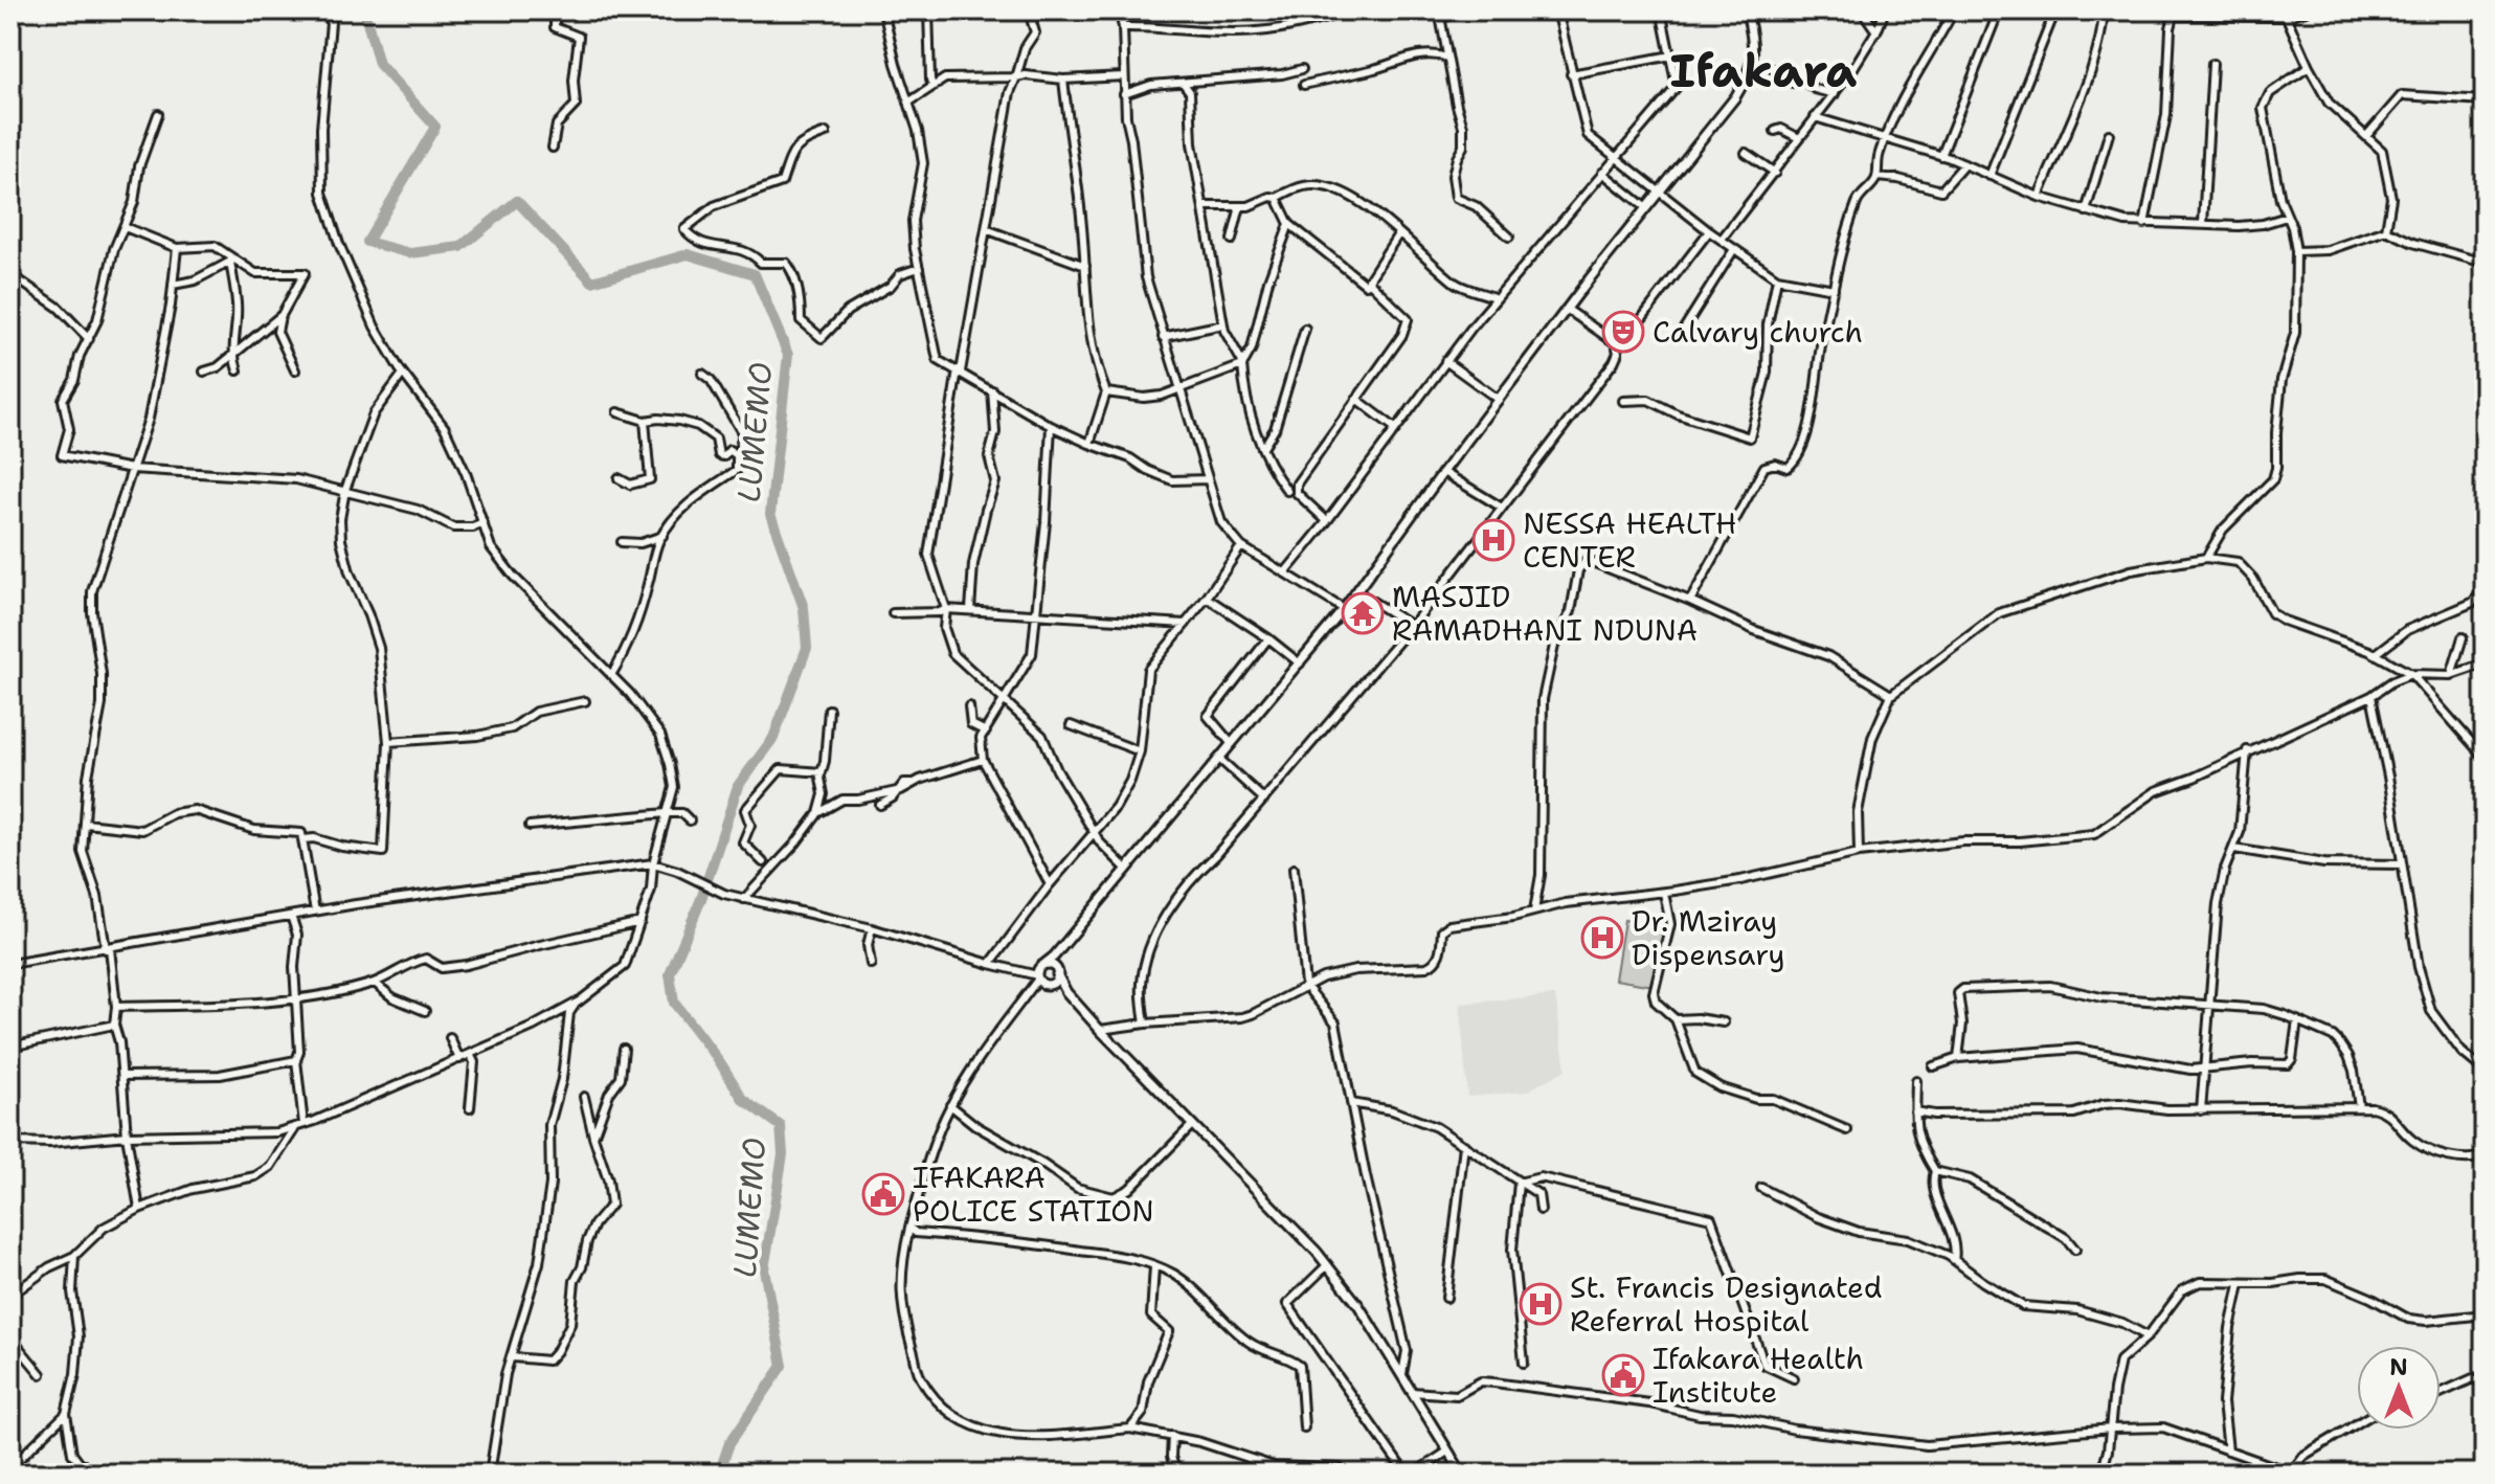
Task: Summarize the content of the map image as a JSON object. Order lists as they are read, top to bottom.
{
  "districts": ["Ifakara"],
  "water": ["LUMEMO"],
  "places": {
    "theatre": ["Calvary church"],
    "hospital": ["NESSA HEALTH CENTER", "Dr. Mziray Dispensary", "St. Francis Designated Referral Hospital"],
    "temple": ["MASJID RAMADHANI NDUNA"],
    "public building": ["IFAKARA POLICE STATION", "Ifakara Health Institute"]
  },
  "north": "top"
}
